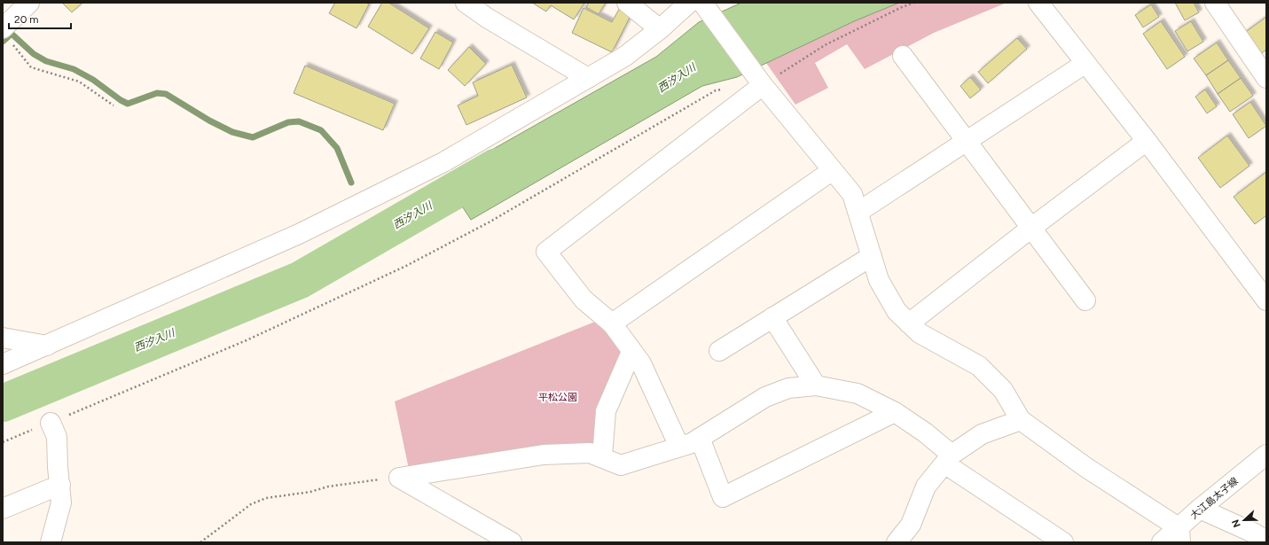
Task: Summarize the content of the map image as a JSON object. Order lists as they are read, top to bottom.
{
  "streets": {
    "street": ["大江島太子線"]
  },
  "water": ["西汐入川"],
  "parks": ["平松公園"],
  "scale_bar": "20 m",
  "north": "left"
}
